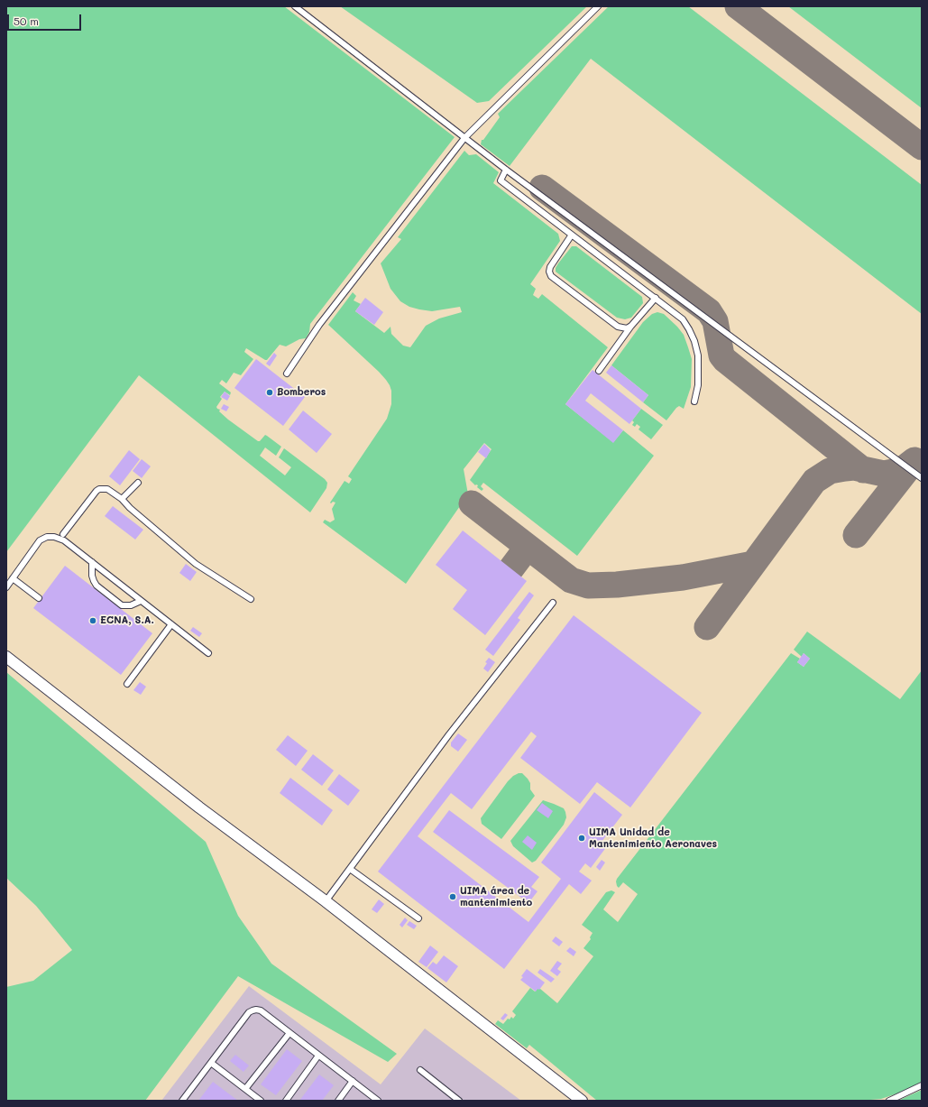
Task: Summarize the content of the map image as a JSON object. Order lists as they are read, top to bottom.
{
  "places": [
    "Bomberos",
    "ECNA, S.A.",
    "UIMA Unidad de Mantenimiento Aeronaves",
    "UIMA área de mantenimiento"
  ],
  "scale_bar": "50 m"
}
